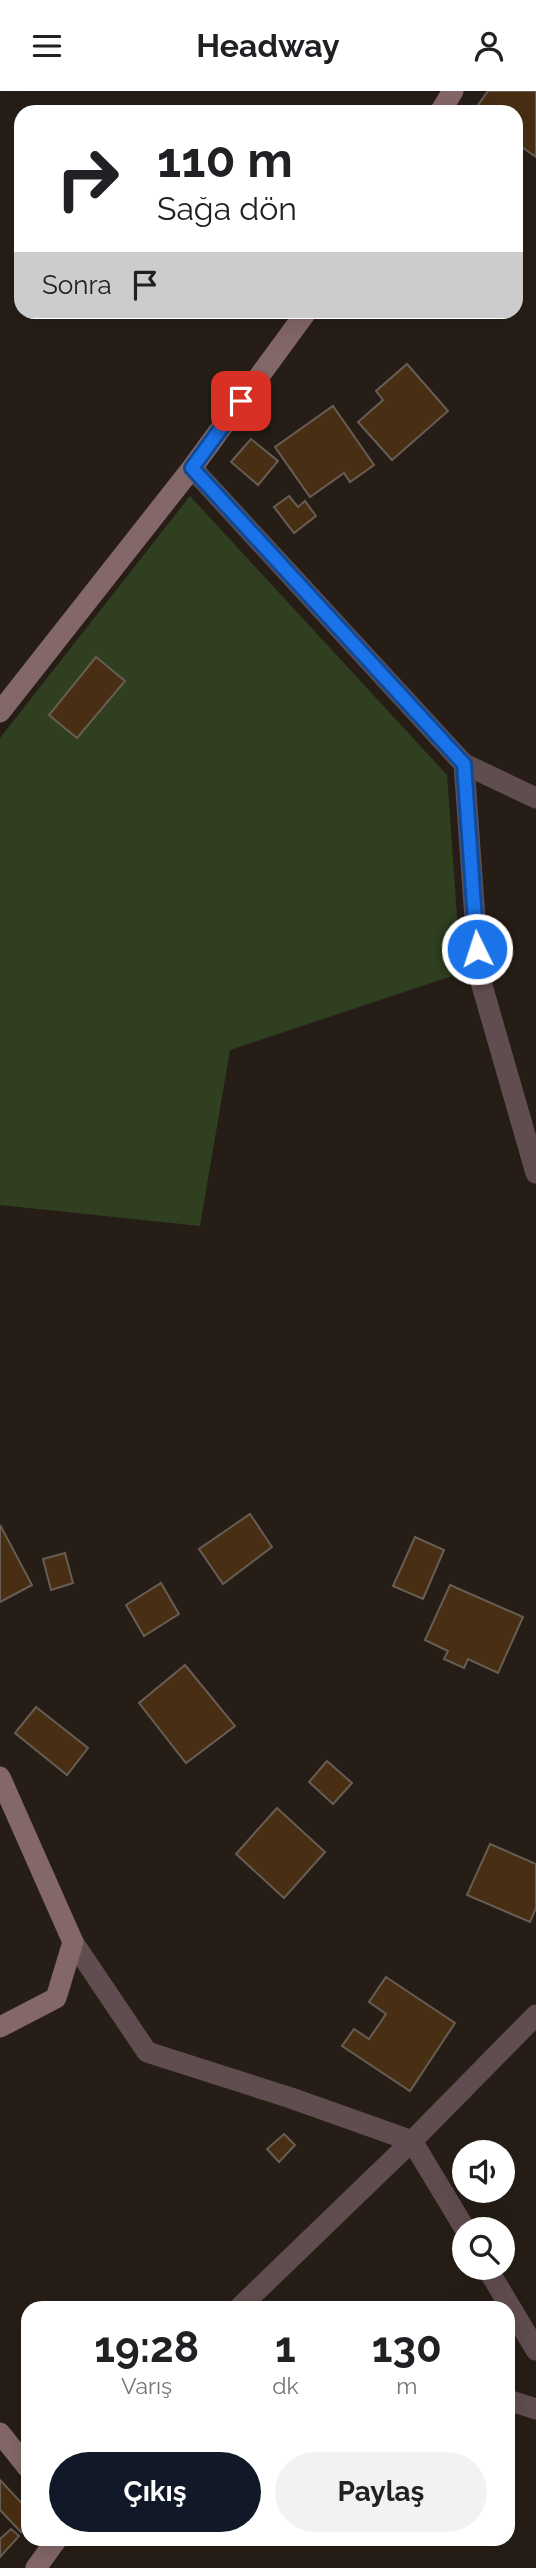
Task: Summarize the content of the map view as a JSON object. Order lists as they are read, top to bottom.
{
  "page": {
    "header": "Headway",
    "turn": ["110 m", "Sağa dön"],
    "then": "Sonra",
    "eta": [
      "19:28",
      "Varış",
      "1",
      "dk",
      "130",
      "m"
    ],
    "buttons": ["Çıkış", "Paylaş"]
  }
}
